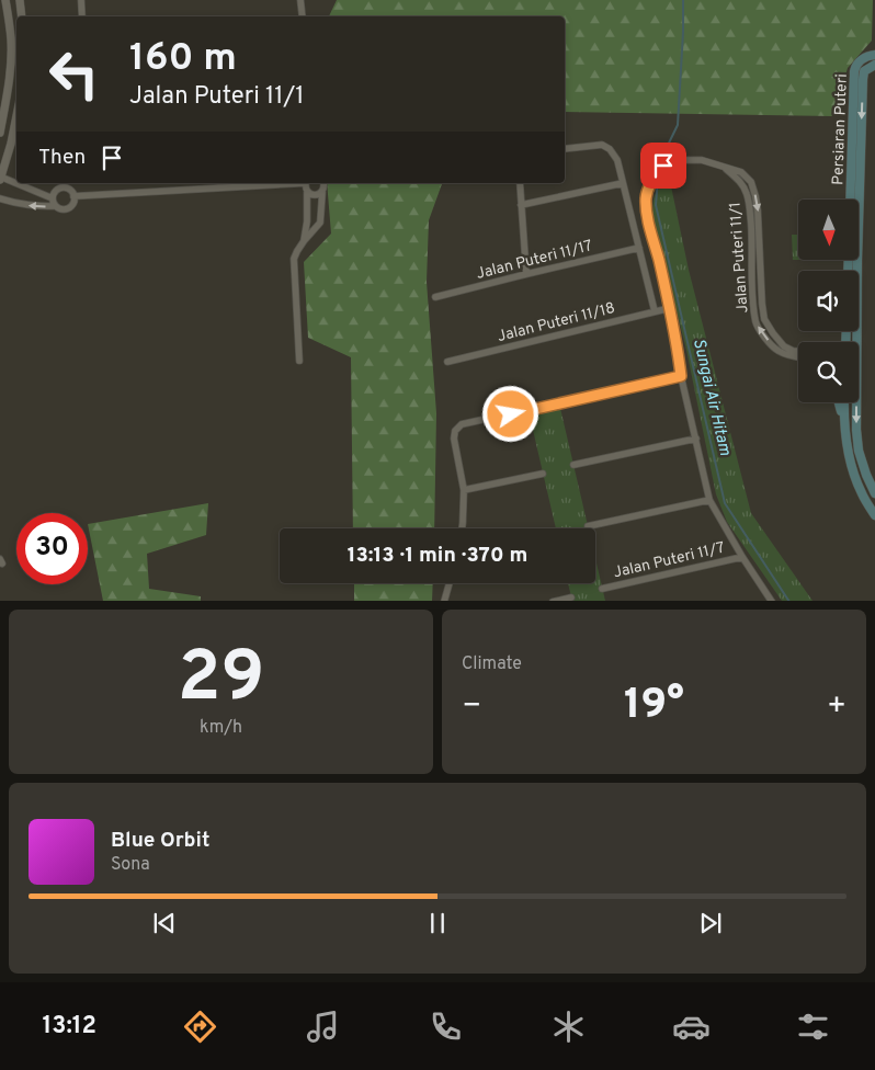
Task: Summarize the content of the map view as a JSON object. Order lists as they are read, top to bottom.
{
  "streets": {
    "main road": ["Persiaran Puteri"],
    "street": [
      "Jalan Puteri 11/1",
      "Jalan Puteri 11/17",
      "Jalan Puteri 11/18",
      "Jalan Puteri 11/7"
    ]
  },
  "crossings": [
    ["Jalan Puteri 11/1", "Jalan Puteri 11/18"],
    ["Jalan Puteri 11/1", "Jalan Puteri 11/7"]
  ],
  "water": ["Sungai Air Hitam"],
  "north": "bottom",
  "page": {
    "turn": ["160 m", "Jalan Puteri 11/1"],
    "then": "Then",
    "limit": "30",
    "trip": "13:13 · 1 min · 370 m",
    "tile": [
      ["29", "km/h"],
      "Climate"
    ],
    "heat": ["−", "19°", "+"],
    "song": ["Blue Orbit", "Sona"],
    "tabs": "13:12"
  }
}
